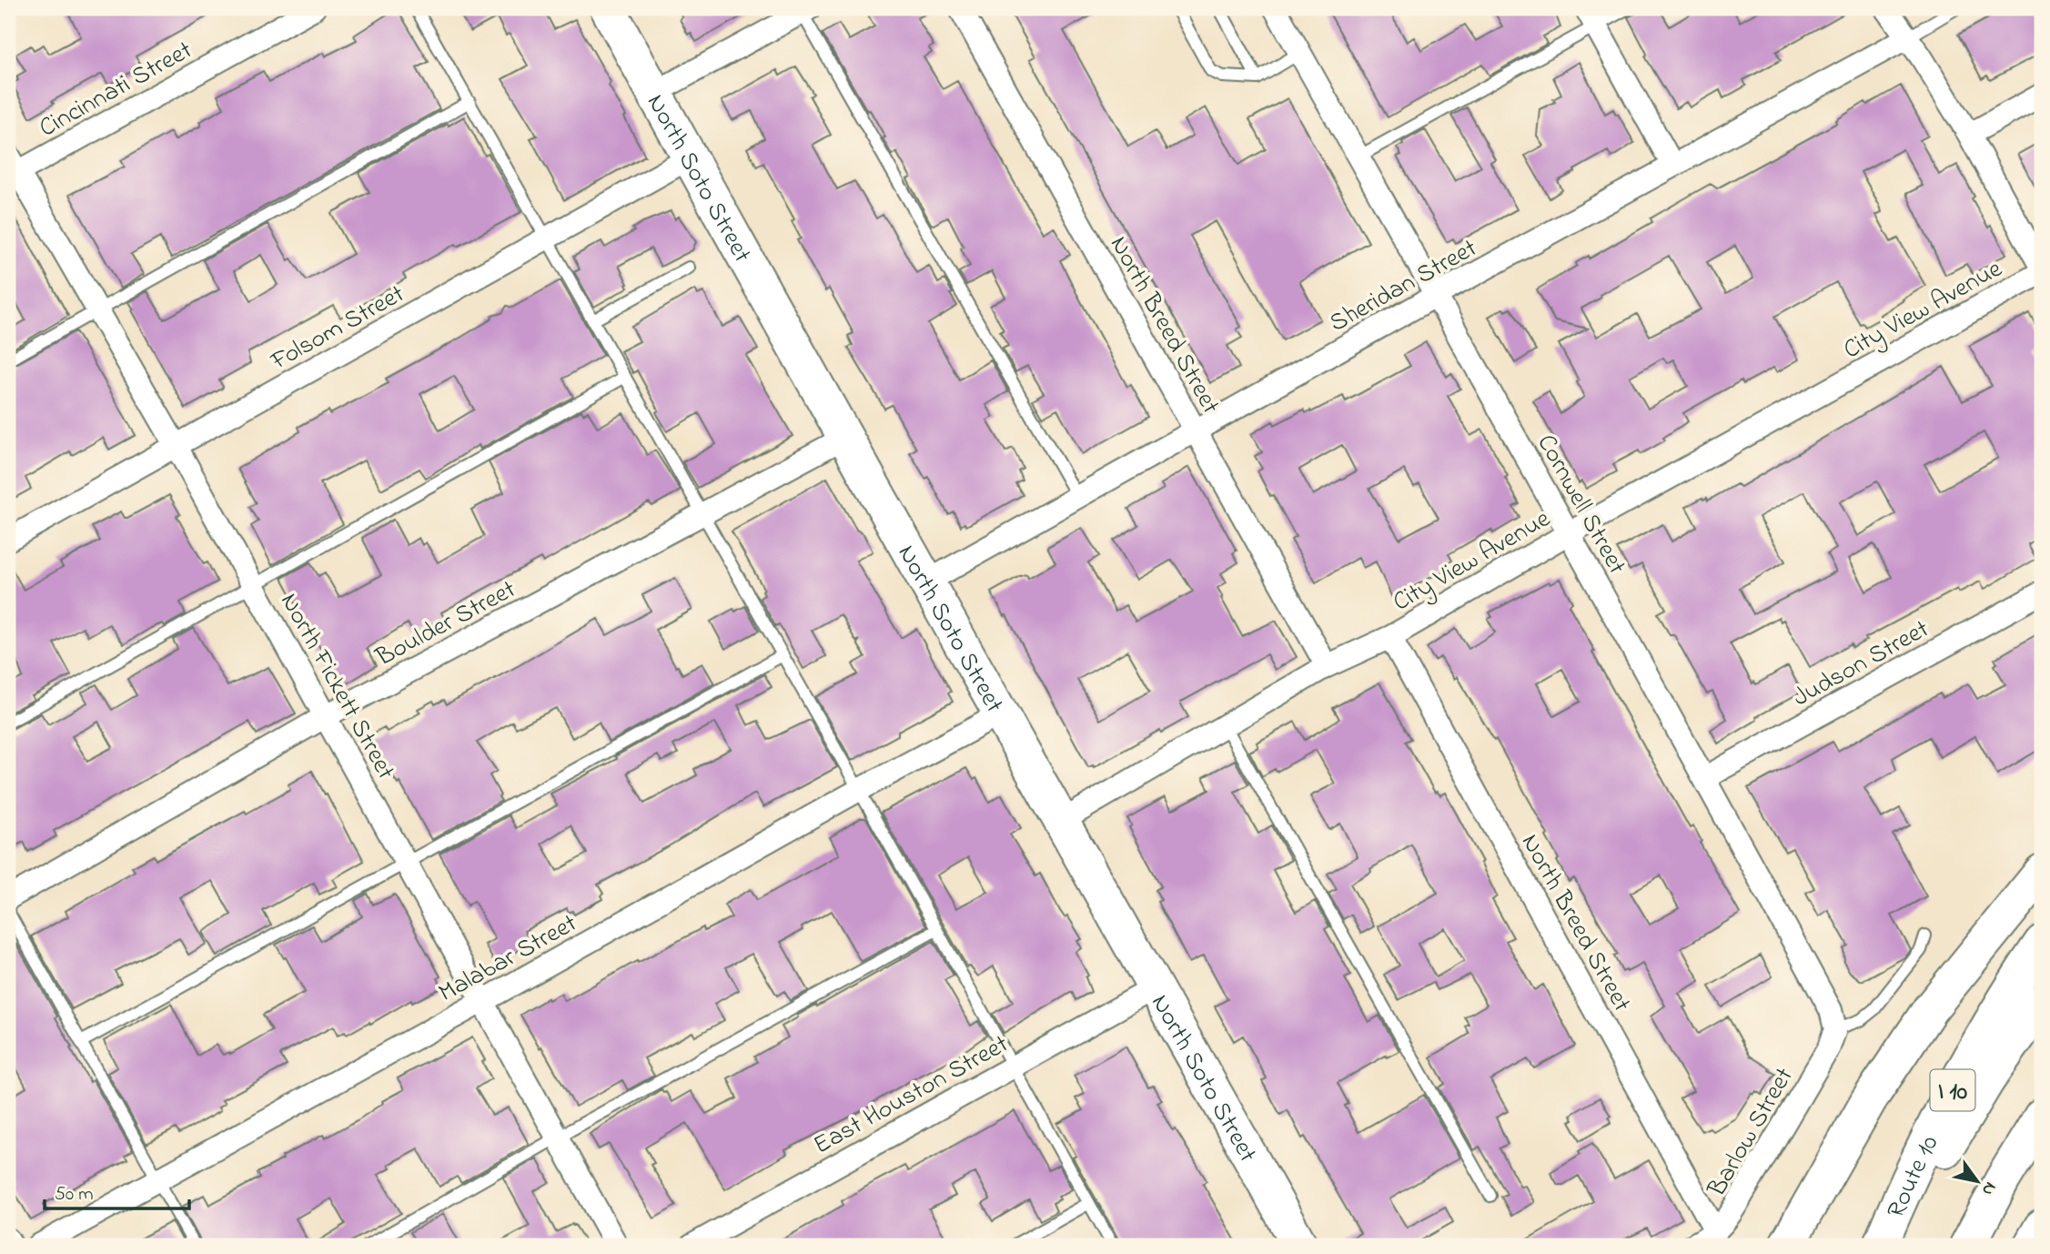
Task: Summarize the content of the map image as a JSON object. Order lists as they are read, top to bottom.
{
  "streets": {
    "main road": ["North Soto Street", "I 10", "Route 10"],
    "street": [
      "Cincinnati Street",
      "Sheridan Street",
      "City View Avenue",
      "North Breed Street",
      "Folsom Street",
      "Cornwell Street",
      "Boulder Street",
      "Judson Street",
      "North Fickett Street",
      "Malabar Street",
      "East Houston Street",
      "Barlow Street"
    ]
  },
  "crossings": [
    ["Cincinnati Street", "North Fickett Street"],
    ["North Soto Street", "Sheridan Street"],
    ["North Soto Street", "City View Avenue"],
    ["North Soto Street", "Folsom Street"],
    ["North Soto Street", "Boulder Street"],
    ["North Soto Street", "Malabar Street"],
    ["North Soto Street", "East Houston Street"],
    ["Sheridan Street", "North Breed Street"],
    ["Sheridan Street", "Cornwell Street"],
    ["City View Avenue", "North Breed Street"],
    ["City View Avenue", "Cornwell Street"],
    ["North Breed Street", "Barlow Street"],
    ["Folsom Street", "North Fickett Street"],
    ["Cornwell Street", "Judson Street"],
    ["Cornwell Street", "Barlow Street"],
    ["Boulder Street", "North Fickett Street"],
    ["North Fickett Street", "Malabar Street"]
  ],
  "scale_bar": "50 m",
  "north": "bottom right"
}
